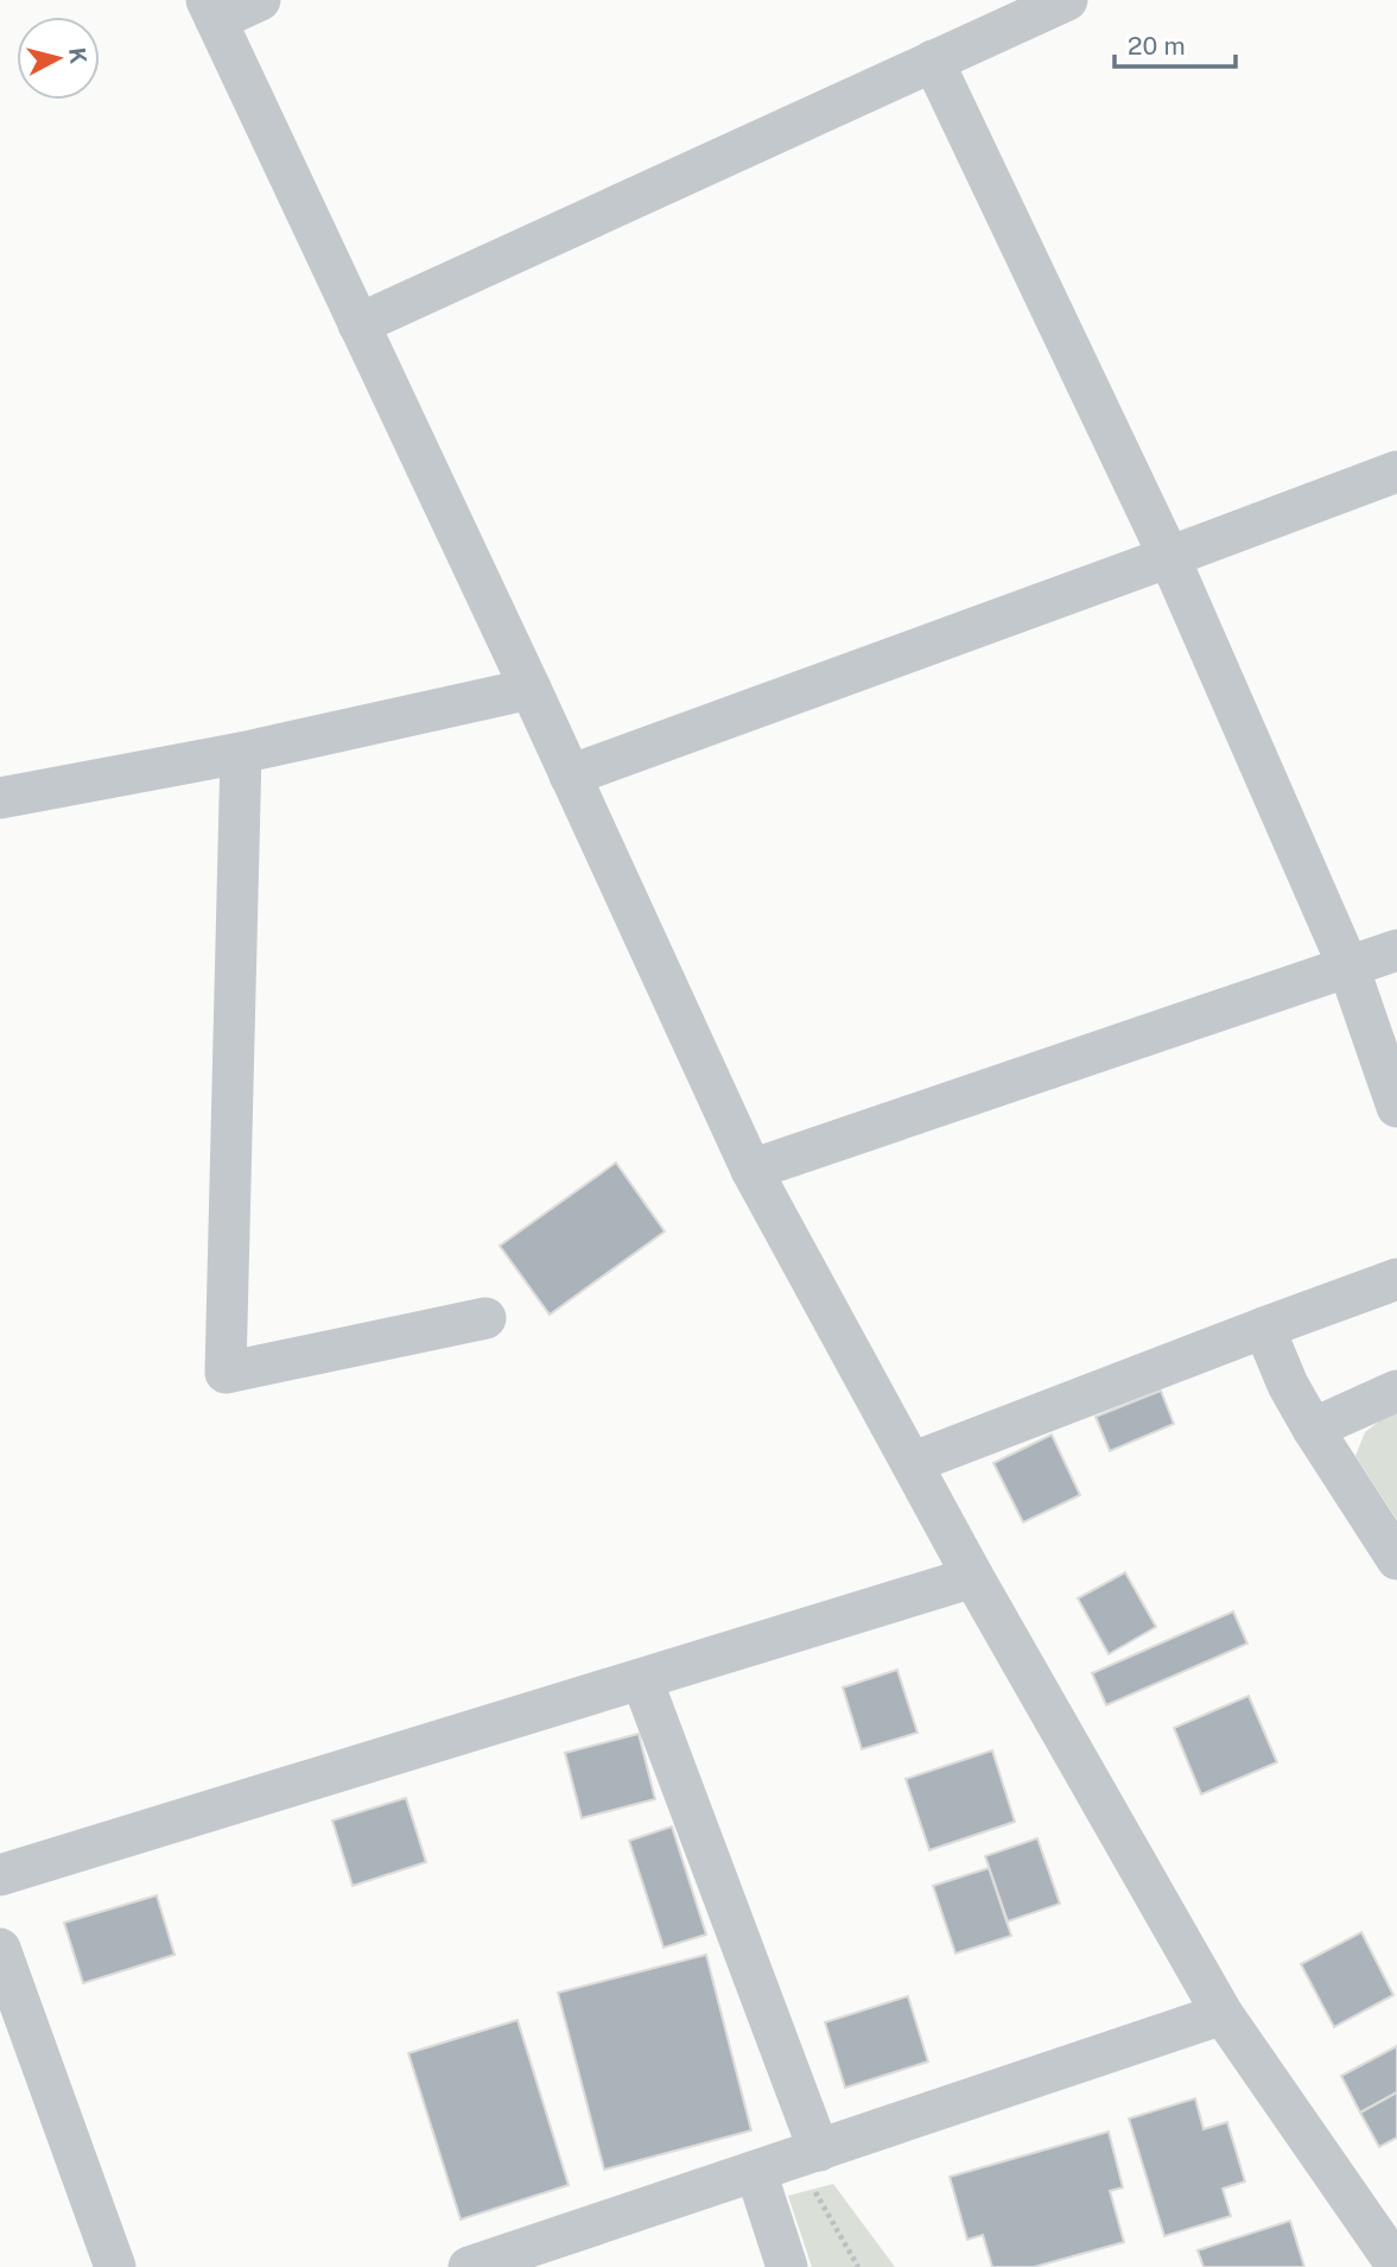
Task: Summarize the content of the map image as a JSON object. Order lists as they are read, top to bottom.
{
  "scale_bar": "20 m",
  "north": "right"
}
